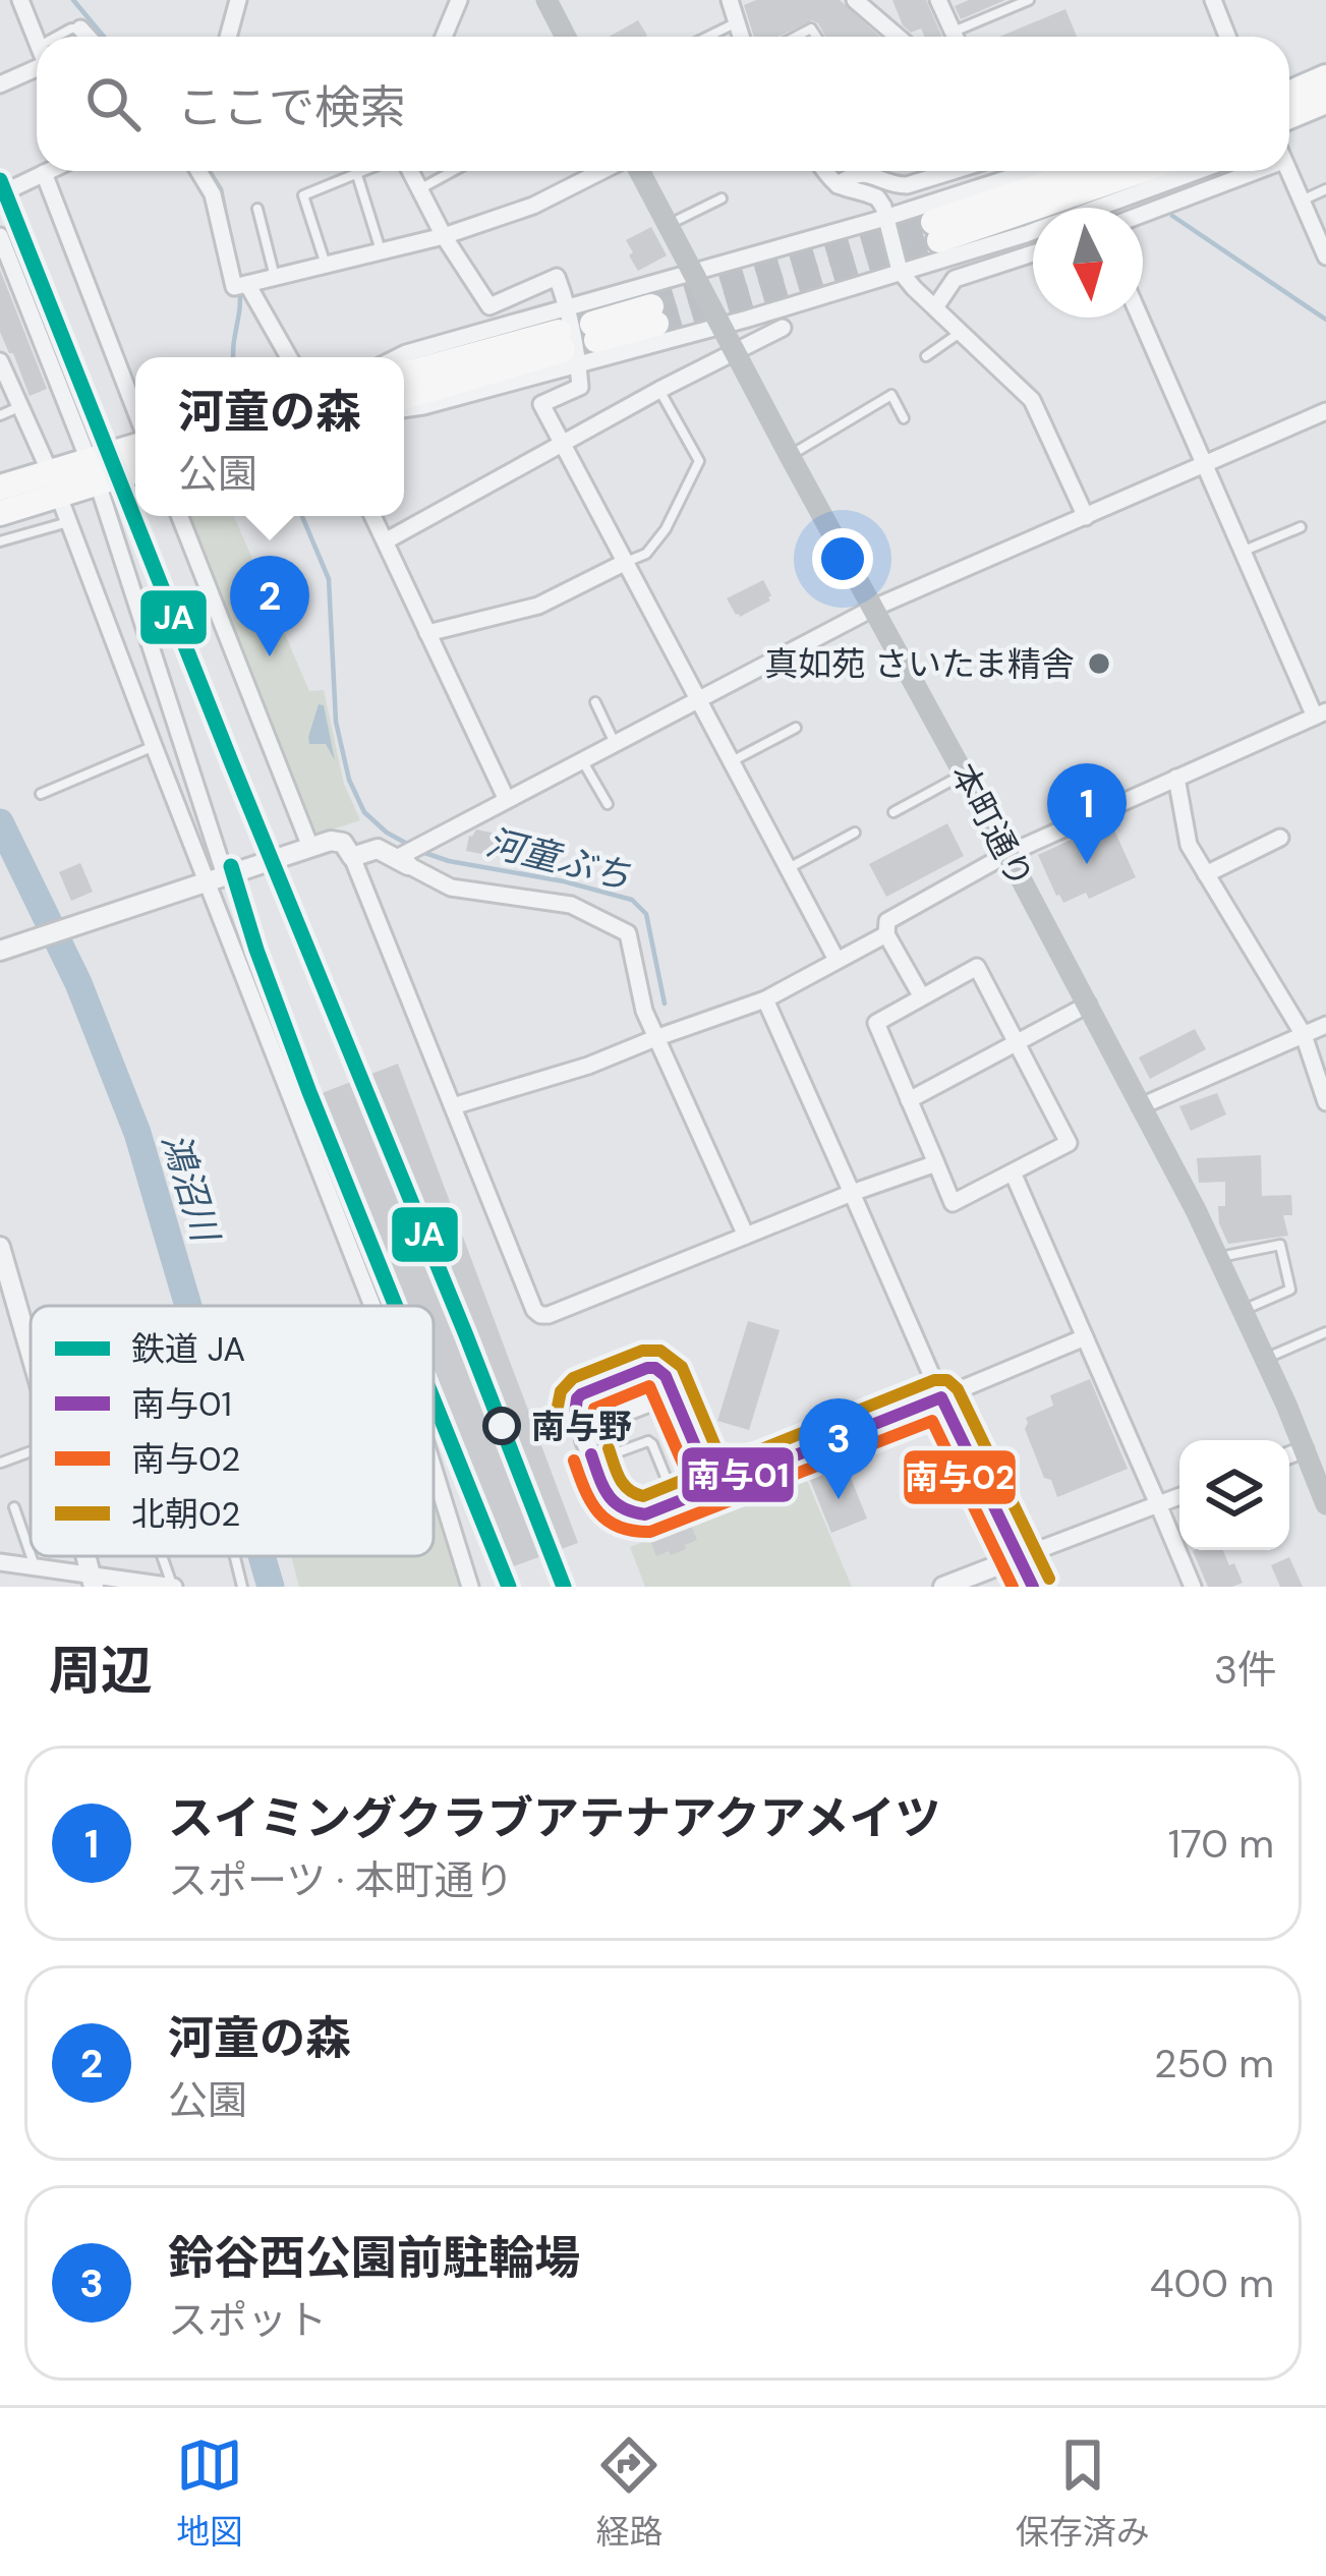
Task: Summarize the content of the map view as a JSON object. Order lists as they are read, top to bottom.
{
  "streets": {
    "main road": ["本町通り"]
  },
  "water": ["河童ぶち", "鴻沼川"],
  "places": ["真如苑 さいたま精舎", "南与野"],
  "lines": [
    "rail line JA",
    "transit line 北朝02",
    "transit line 南与01",
    "transit line 南与02"
  ],
  "legend": [
    "鉄道 JA",
    "南与01",
    "南与02",
    "北朝02"
  ],
  "north": "bottom",
  "page": {
    "search": "ここで検索",
    "popup": ["河童の森", "公園"],
    "pins": ["2", "1", "3"],
    "heading": ["周辺", "3件"],
    "list": [
      {
        "mark": "1",
        "name": "スイミングクラブアテナアクアメイツ",
        "note": "スポーツ · 本町通り",
        "value": "170 m"
      },
      {
        "mark": "2",
        "name": "河童の森",
        "note": "公園",
        "value": "250 m"
      },
      {
        "mark": "3",
        "name": "鈴谷西公園前駐輪場",
        "note": "スポット",
        "value": "400 m"
      }
    ],
    "nav": ["地図", "経路", "保存済み"]
  }
}
